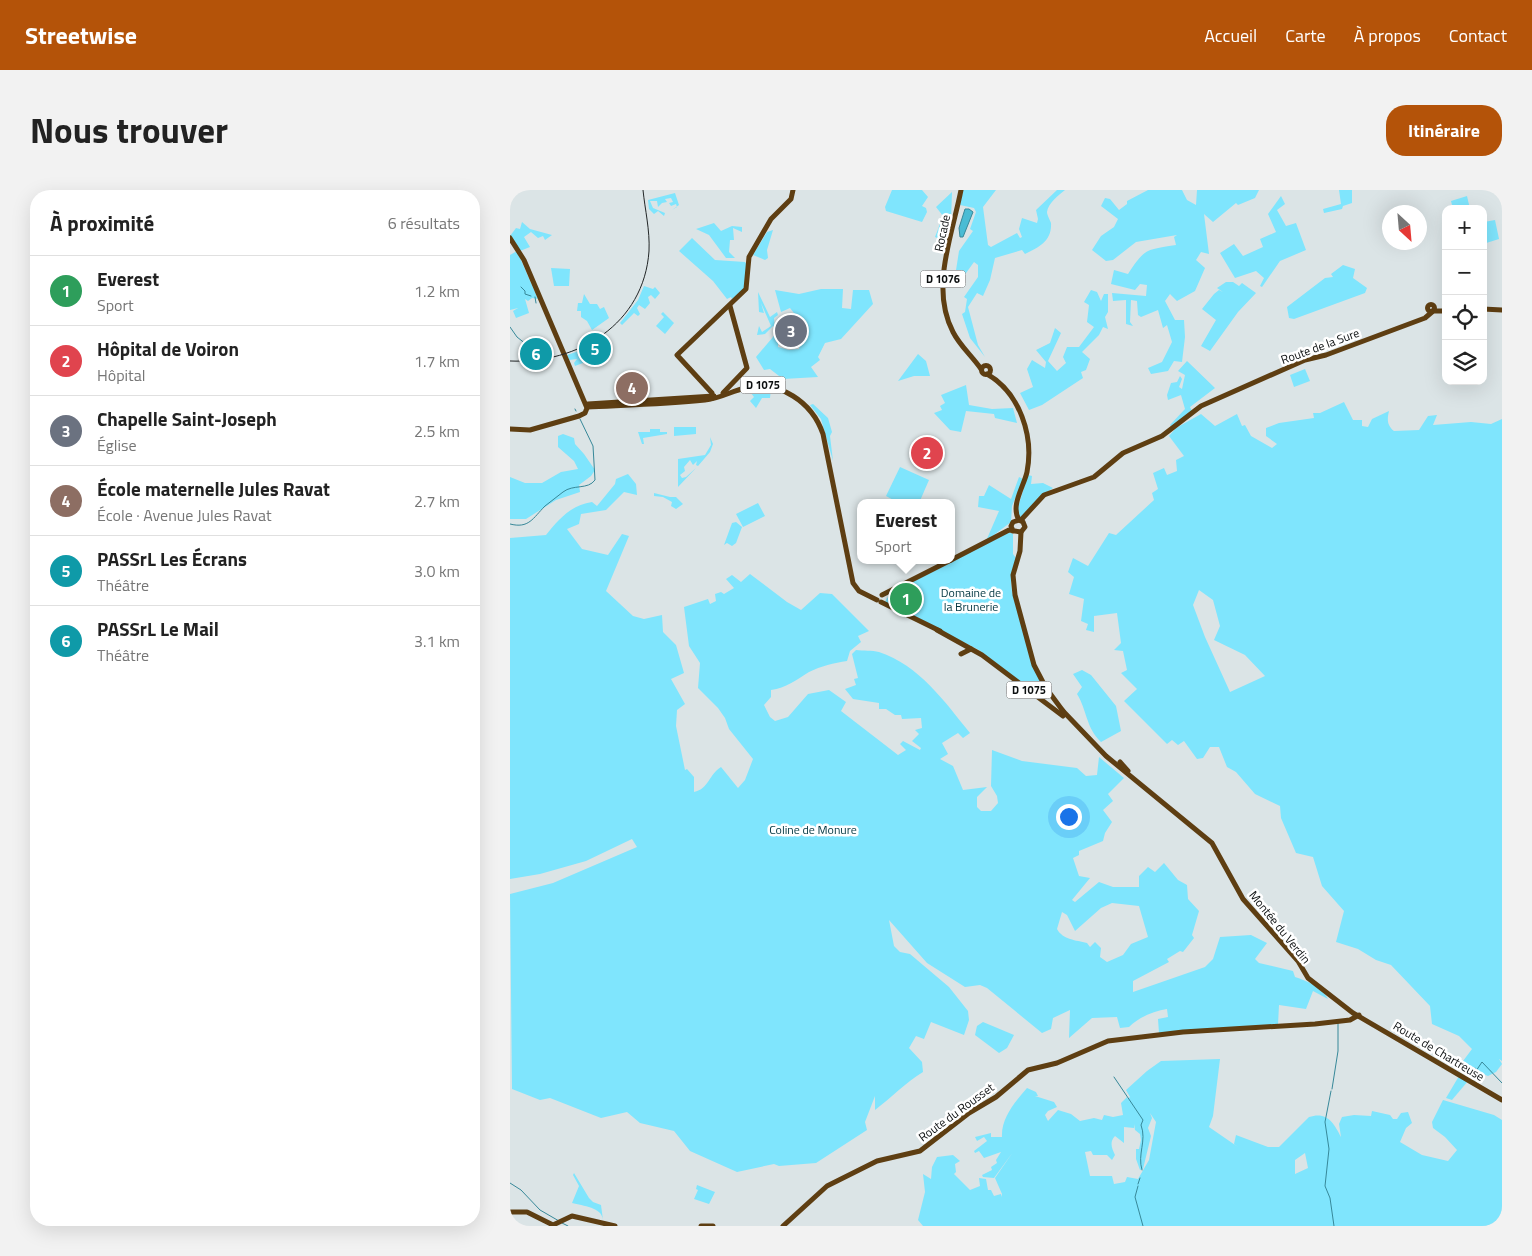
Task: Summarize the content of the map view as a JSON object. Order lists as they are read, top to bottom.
{
  "streets": {
    "main road": [
      "Rocade",
      "D 1076",
      "Route de la Sure",
      "D 1075",
      "Montée du Verdin",
      "Route de Chartreuse",
      "Route du Rousset"
    ]
  },
  "crossings": [
    ["Rocade", "Route de la Sure"],
    ["D 1075", "Montée du Verdin"],
    ["Montée du Verdin", "Route de Chartreuse"],
    ["Route de Chartreuse", "Route du Rousset"]
  ],
  "parks": ["Domaine de la Brunerie", "Coline de Monure"],
  "north": "bottom right",
  "page": {
    "header": "Streetwise",
    "nav": [
      "Accueil",
      "Carte",
      "À propos",
      "Contact"
    ],
    "title": "Nous trouver",
    "buttons": "Itinéraire",
    "heading": ["À proximité", "6 résultats"],
    "map_buttons": ["+", "−"],
    "list": [
      {
        "mark": "1",
        "name": "Everest",
        "note": "Sport",
        "value": "1.2 km"
      },
      {
        "mark": "2",
        "name": "Hôpital de Voiron",
        "note": "Hôpital",
        "value": "1.7 km"
      },
      {
        "mark": "3",
        "name": "Chapelle Saint-Joseph",
        "note": "Église",
        "value": "2.5 km"
      },
      {
        "mark": "4",
        "name": "École maternelle Jules Ravat",
        "note": "École · Avenue Jules Ravat",
        "value": "2.7 km"
      },
      {
        "mark": "5",
        "name": "PASSrL Les Écrans",
        "note": "Théâtre",
        "value": "3.0 km"
      },
      {
        "mark": "6",
        "name": "PASSrL Le Mail",
        "note": "Théâtre",
        "value": "3.1 km"
      }
    ],
    "pins": [
      "3",
      "5",
      "6",
      "4",
      "2",
      "1"
    ],
    "popup": ["Everest", "Sport"]
  }
}
